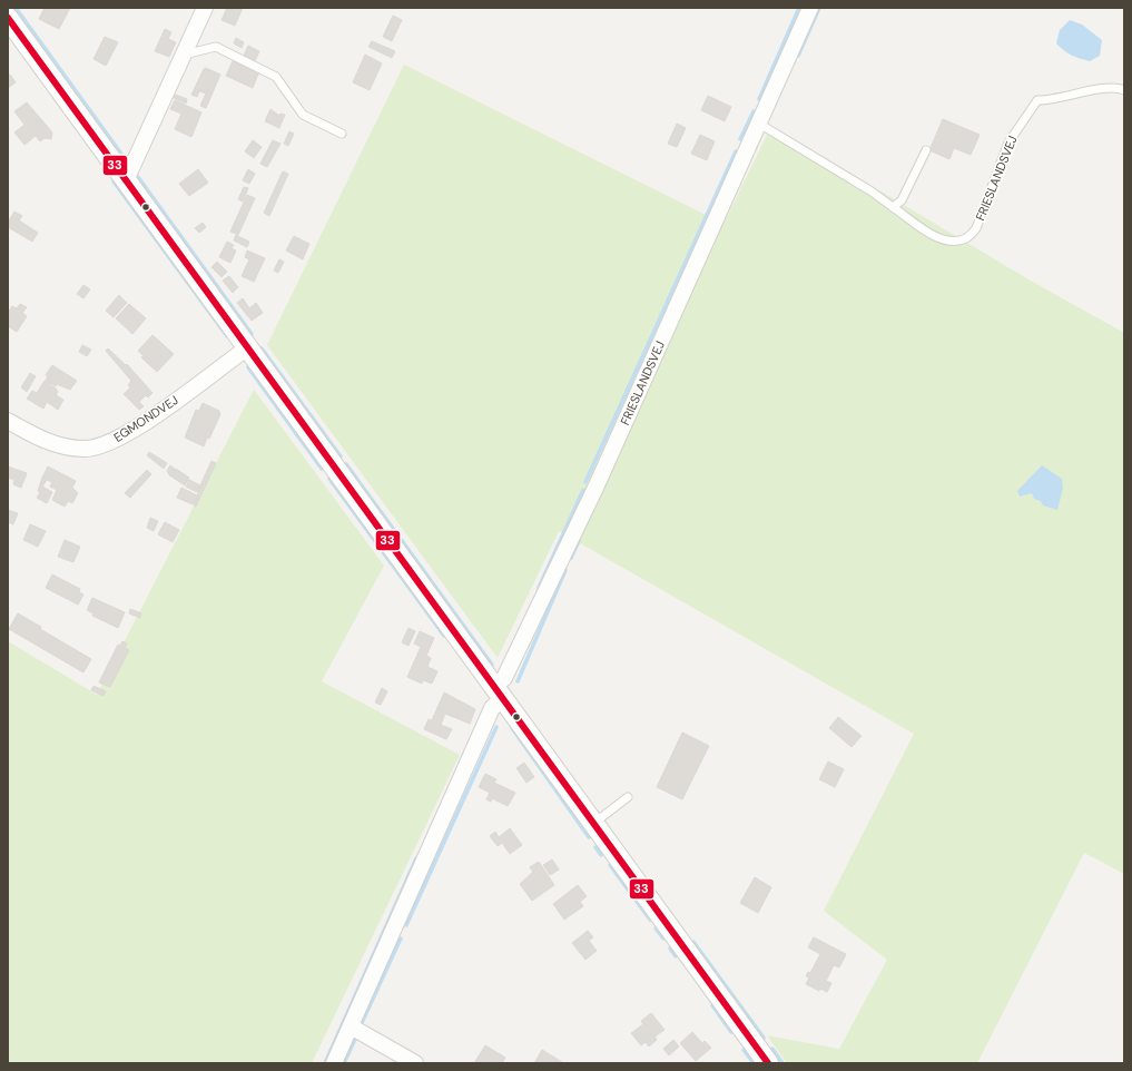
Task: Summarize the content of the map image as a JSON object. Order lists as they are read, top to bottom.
{
  "streets": {
    "street": ["FRIESLANDSVEJ", "EGMONDVEJ"]
  },
  "lines": ["transit line 33"]
}
